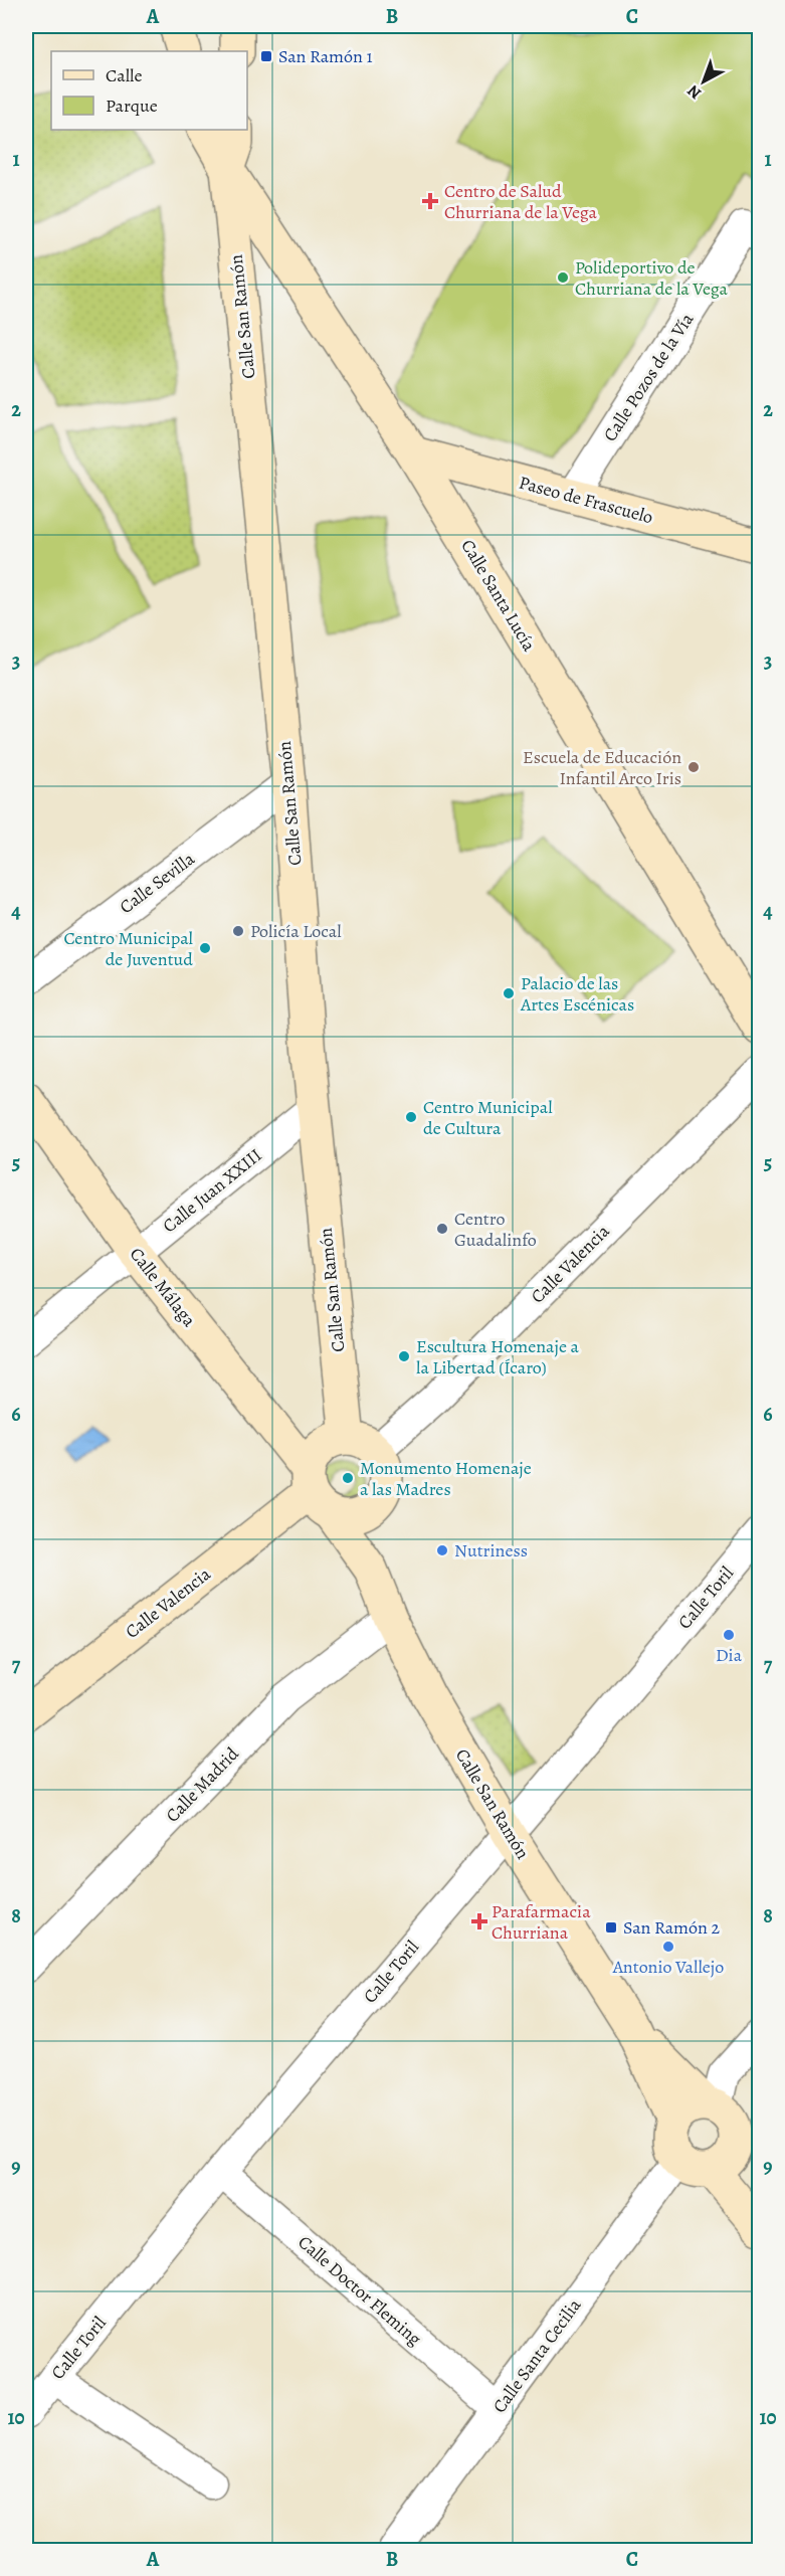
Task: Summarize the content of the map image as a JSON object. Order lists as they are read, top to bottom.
{
  "streets": {
    "street": [
      "Calle San Ramón",
      "Calle Pozos de la Vía",
      "Paseo de Frascuelo",
      "Calle Santa Lucía",
      "Calle Sevilla",
      "Calle Juan XXIII",
      "Calle Valencia",
      "Calle Málaga",
      "Calle Toril",
      "Calle Madrid",
      "Calle Doctor Fleming",
      "Calle Santa Cecilia"
    ]
  },
  "crossings": [
    ["Calle San Ramón", "Calle Santa Lucía"],
    ["Calle San Ramón", "Calle Sevilla"],
    ["Calle San Ramón", "Calle Juan XXIII"],
    ["Calle San Ramón", "Calle Valencia"],
    ["Calle San Ramón", "Calle Málaga"],
    ["Calle San Ramón", "Calle Toril"],
    ["Calle San Ramón", "Calle Madrid"],
    ["Calle San Ramón", "Calle Santa Cecilia"],
    ["Calle Pozos de la Vía", "Paseo de Frascuelo"],
    ["Paseo de Frascuelo", "Calle Santa Lucía"],
    ["Calle Juan XXIII", "Calle Málaga"],
    ["Calle Valencia", "Calle Málaga"],
    ["Calle Toril", "Calle Doctor Fleming"],
    ["Calle Doctor Fleming", "Calle Santa Cecilia"]
  ],
  "places": {
    "transit": ["San Ramón 1", "San Ramón 2"],
    "health": ["Centro de Salud Churriana de la Vega", "Parafarmacia Churriana"],
    "other": [
      "Polideportivo de Churriana de la Vega",
      "Escuela de Educación Infantil Arco Iris",
      "Policía Local",
      "Centro Municipal de Juventud",
      "Palacio de las Artes Escénicas",
      "Centro Municipal de Cultura",
      "Centro Guadalinfo",
      "Escultura Homenaje a la Libertad (Ícaro)",
      "Monumento Homenaje a las Madres",
      "Nutriness",
      "Dia",
      "Antonio Vallejo"
    ]
  },
  "legend": ["Calle", "Parque"],
  "north": "bottom left",
  "grid": {
    "columns": ["A", "B", "C"],
    "rows": [
      "1",
      "2",
      "3",
      "4",
      "5",
      "6",
      "7",
      "8",
      "9",
      "10"
    ]
  }
}
